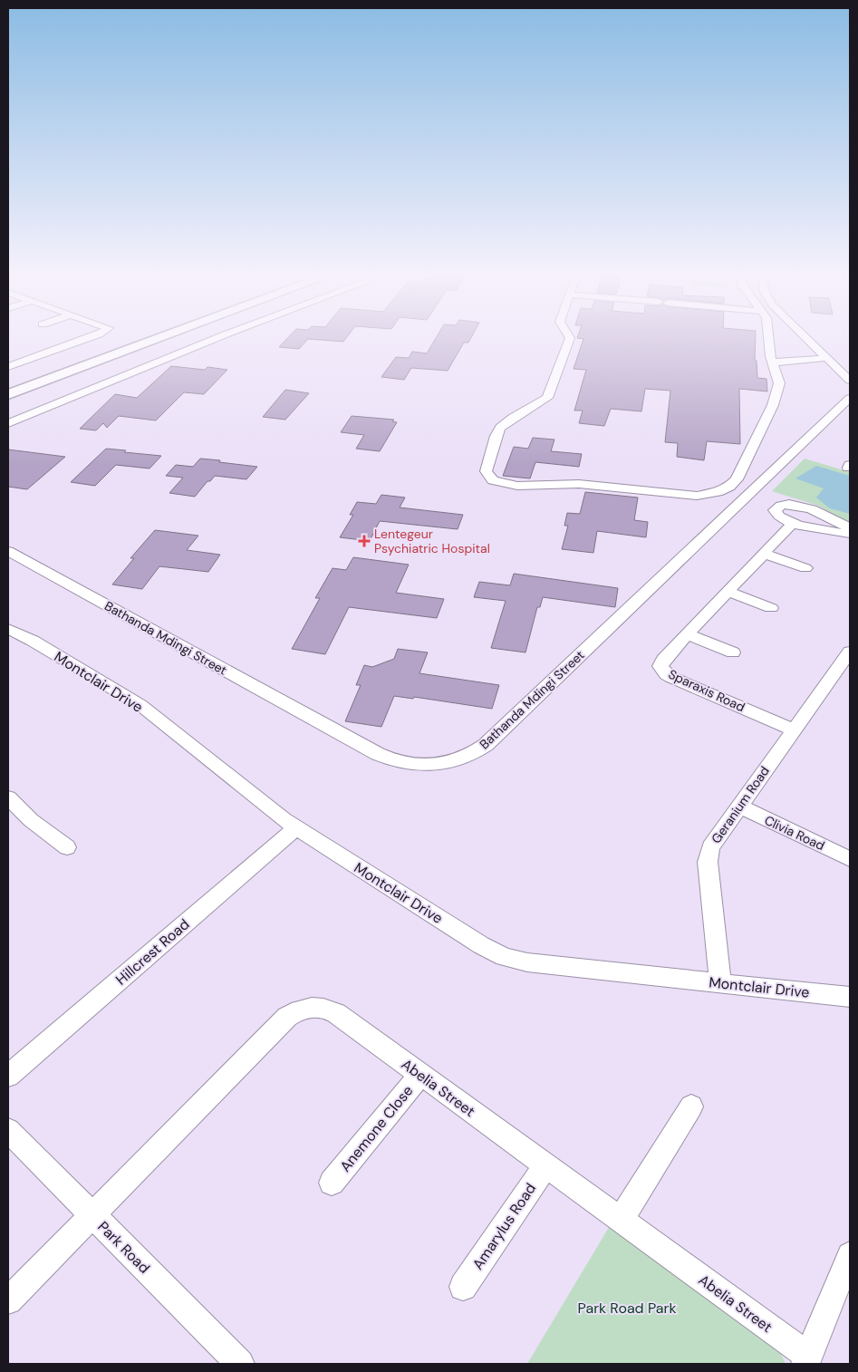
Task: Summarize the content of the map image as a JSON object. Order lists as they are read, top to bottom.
{
  "streets": {
    "street": [
      "Bathanda Mdingi Street",
      "Montclair Drive",
      "Sparaxis Road",
      "Geranium Road",
      "Clivia Road",
      "Hillcrest Road",
      "Abelia Street",
      "Anemone Close",
      "Amarylus Road",
      "Park Road"
    ]
  },
  "crossings": [
    ["Montclair Drive", "Geranium Road"],
    ["Montclair Drive", "Hillcrest Road"],
    ["Sparaxis Road", "Geranium Road"],
    ["Geranium Road", "Clivia Road"],
    ["Abelia Street", "Anemone Close"],
    ["Abelia Street", "Amarylus Road"],
    ["Abelia Street", "Park Road"]
  ],
  "parks": ["Park Road Park"],
  "places": {
    "health": ["Lentegeur Psychiatric Hospital"]
  }
}
